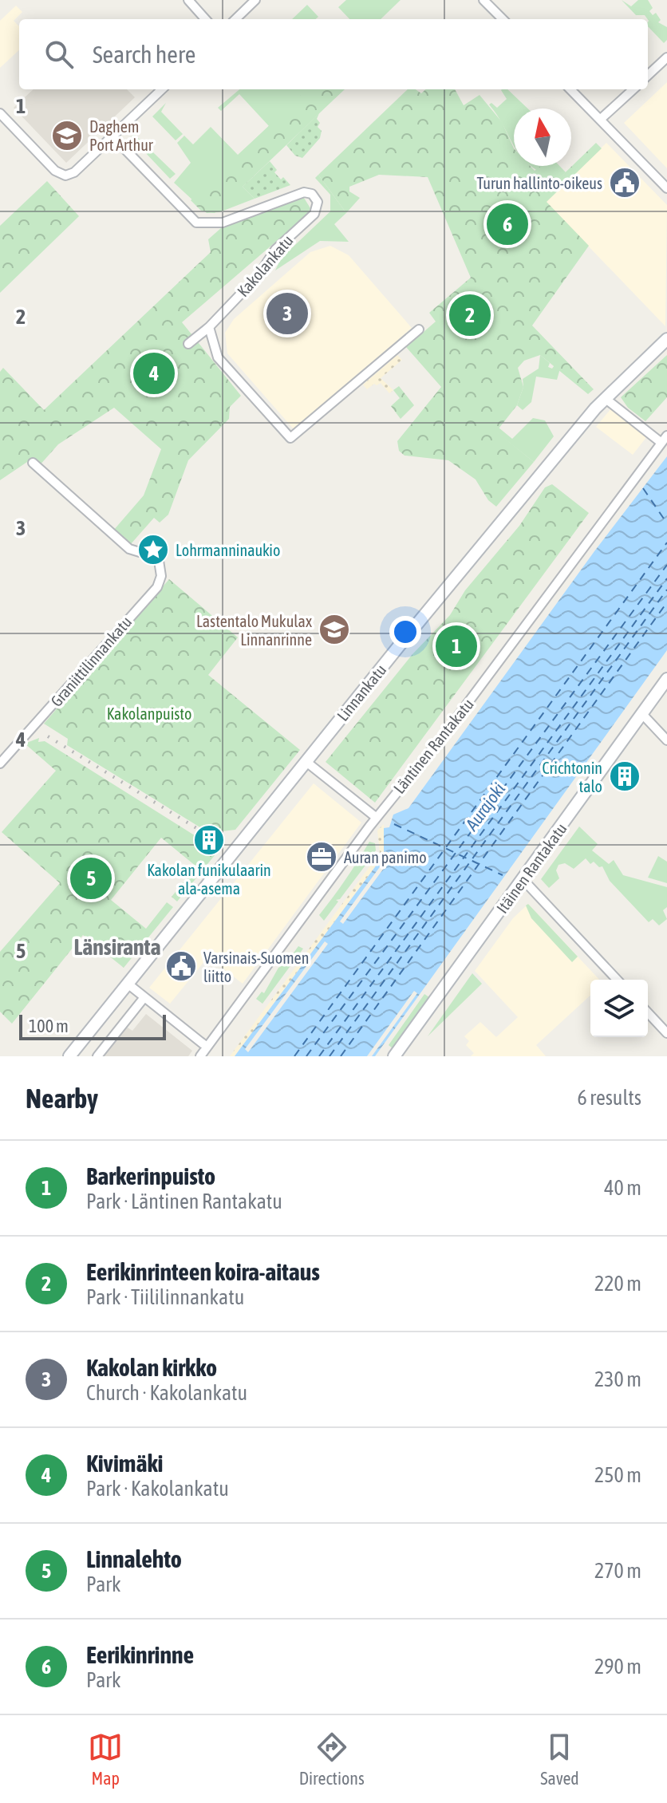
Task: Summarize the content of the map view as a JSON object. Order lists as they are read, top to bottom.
{
  "streets": {
    "street": [
      "Kakolankatu",
      "Graniittilinnankatu",
      "Linnankatu",
      "Läntinen Rantakatu",
      "Itäinen Rantakatu"
    ]
  },
  "districts": ["Länsiranta"],
  "water": ["Aurajoki"],
  "parks": ["Kakolanpuisto"],
  "places": {
    "school or university": ["Daghem Port Arthur", "Lastentalo Mukulax Linnanrinne"],
    "public building": ["Turun hallinto-oikeus", "Varsinais-Suomen liitto"],
    "place": ["Lohrmanninaukio"],
    "building": ["Crichtonin talo", "Kakolan funikulaarin ala-asema"],
    "office": ["Auran panimo"]
  },
  "scale_bar": "100 m",
  "north": "top",
  "page": {
    "search": "Search here",
    "pins": [
      "6",
      "3",
      "2",
      "4",
      "1",
      "5"
    ],
    "scale": "100 m",
    "heading": ["Nearby", "6 results"],
    "list": [
      {
        "mark": "1",
        "name": "Barkerinpuisto",
        "note": "Park · Läntinen Rantakatu",
        "value": "40 m"
      },
      {
        "mark": "2",
        "name": "Eerikinrinteen koira-aitaus",
        "note": "Park · Tiililinnankatu",
        "value": "220 m"
      },
      {
        "mark": "3",
        "name": "Kakolan kirkko",
        "note": "Church · Kakolankatu",
        "value": "230 m"
      },
      {
        "mark": "4",
        "name": "Kivimäki",
        "note": "Park · Kakolankatu",
        "value": "250 m"
      },
      {
        "mark": "5",
        "name": "Linnalehto",
        "note": "Park",
        "value": "270 m"
      },
      {
        "mark": "6",
        "name": "Eerikinrinne",
        "note": "Park",
        "value": "290 m"
      }
    ],
    "nav": ["Map", "Directions", "Saved"]
  },
  "grid": {
    "rows": [
      "1",
      "2",
      "3",
      "4",
      "5"
    ]
  }
}
